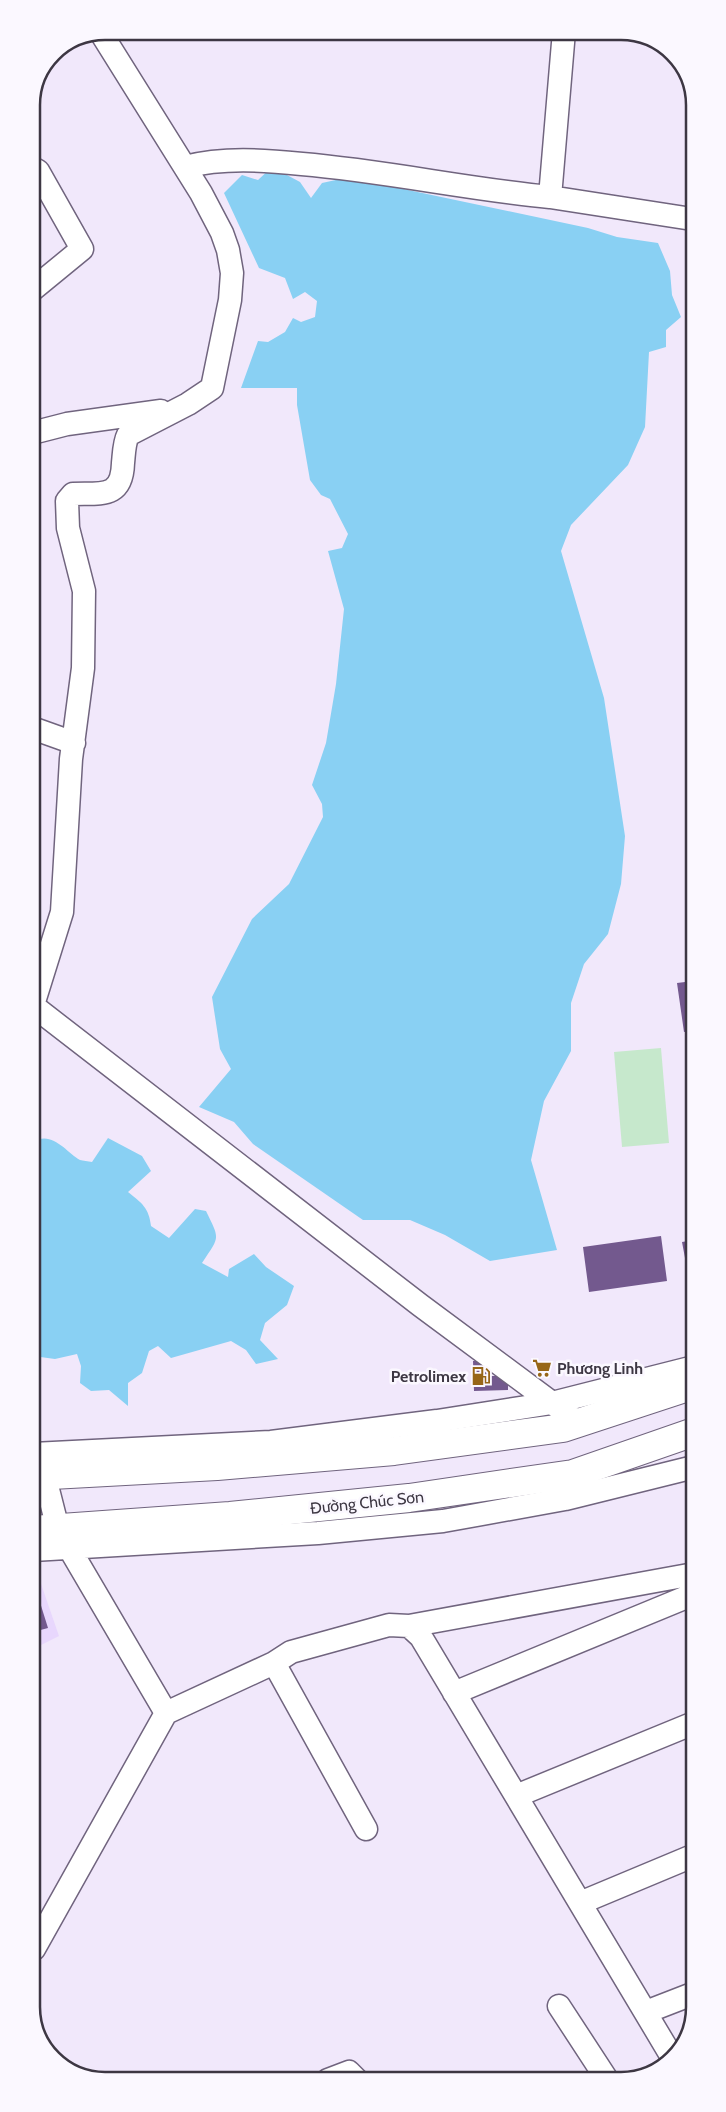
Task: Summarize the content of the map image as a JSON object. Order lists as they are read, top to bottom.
{
  "streets": {
    "highway": ["Đường Chúc Sơn"]
  },
  "places": {
    "supermarket": ["Phương Linh"],
    "fuel station": ["Petrolimex"]
  }
}
